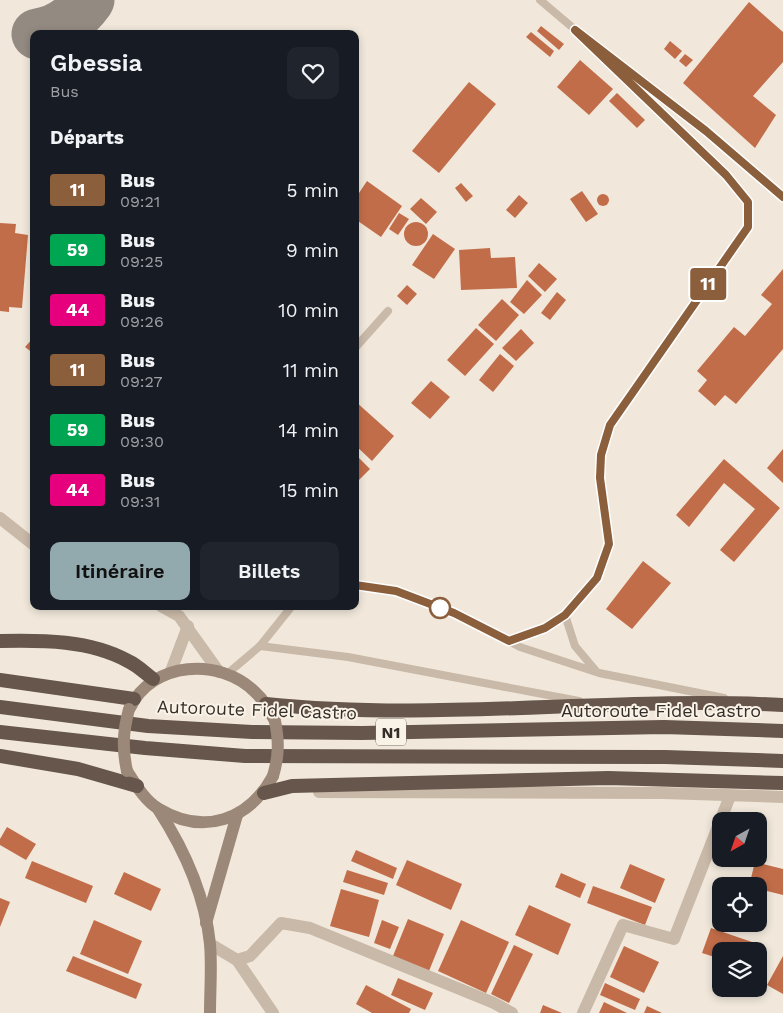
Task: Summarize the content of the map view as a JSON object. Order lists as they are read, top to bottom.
{
  "streets": {
    "highway": ["Autoroute Fidel Castro", "N1"]
  },
  "lines": ["bus line 11"],
  "north": "bottom left",
  "page": {
    "on_map": "11",
    "heading": [
      ["Gbessia", "Bus"],
      "Départs"
    ],
    "list": [
      {
        "mark": "11",
        "name": "Bus",
        "note": "09:21",
        "value": "5 min"
      },
      {
        "mark": "59",
        "name": "Bus",
        "note": "09:25",
        "value": "9 min"
      },
      {
        "mark": "44",
        "name": "Bus",
        "note": "09:26",
        "value": "10 min"
      },
      {
        "mark": "11",
        "name": "Bus",
        "note": "09:27",
        "value": "11 min"
      },
      {
        "mark": "59",
        "name": "Bus",
        "note": "09:30",
        "value": "14 min"
      },
      {
        "mark": "44",
        "name": "Bus",
        "note": "09:31",
        "value": "15 min"
      }
    ],
    "buttons": ["Itinéraire", "Billets"]
  }
}
